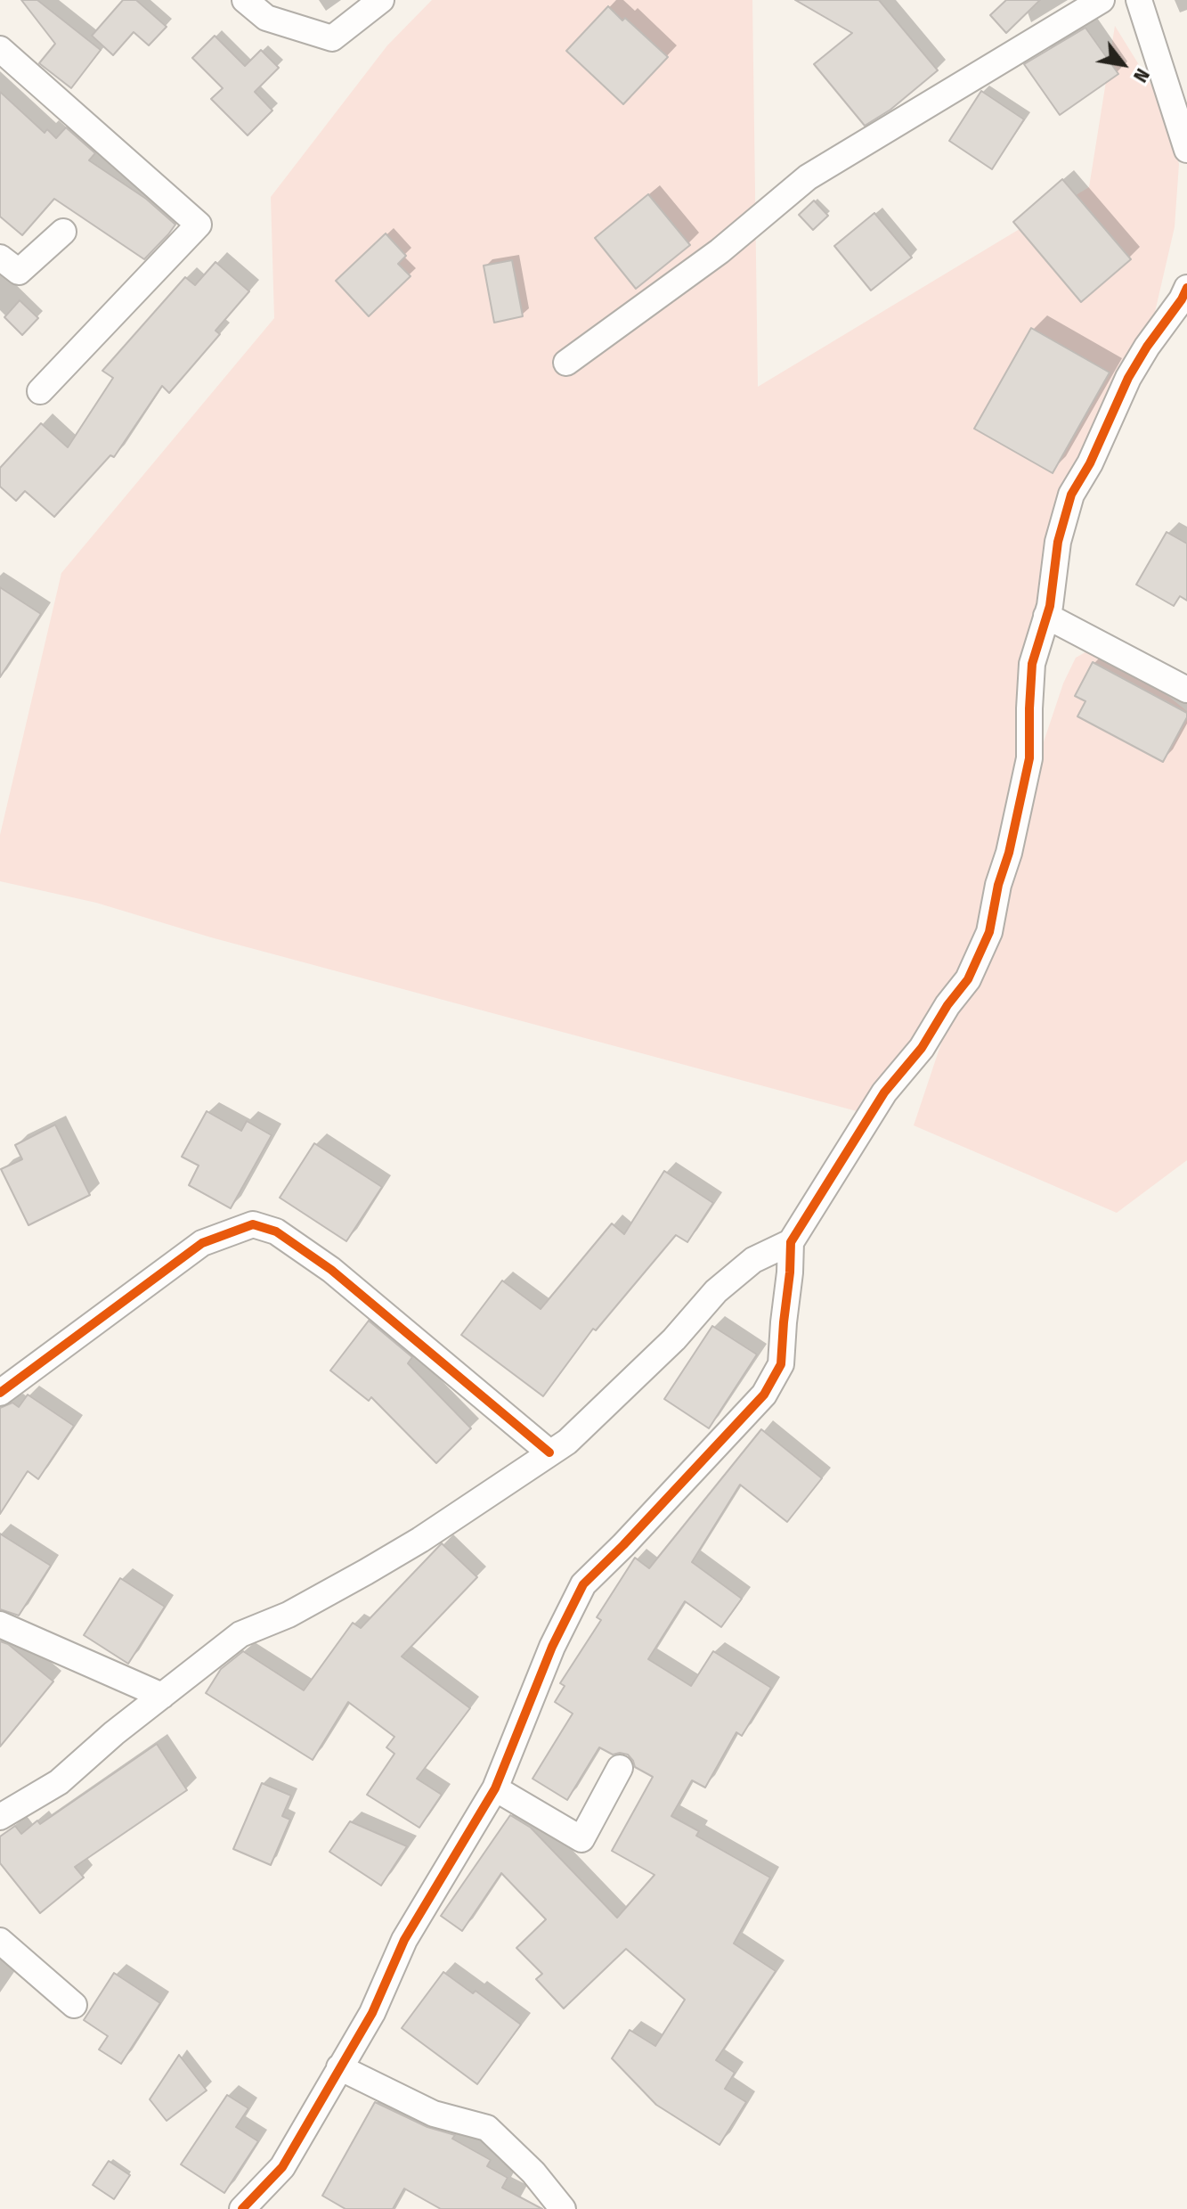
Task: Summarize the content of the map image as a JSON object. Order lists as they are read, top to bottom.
{
  "north": "bottom right"
}
